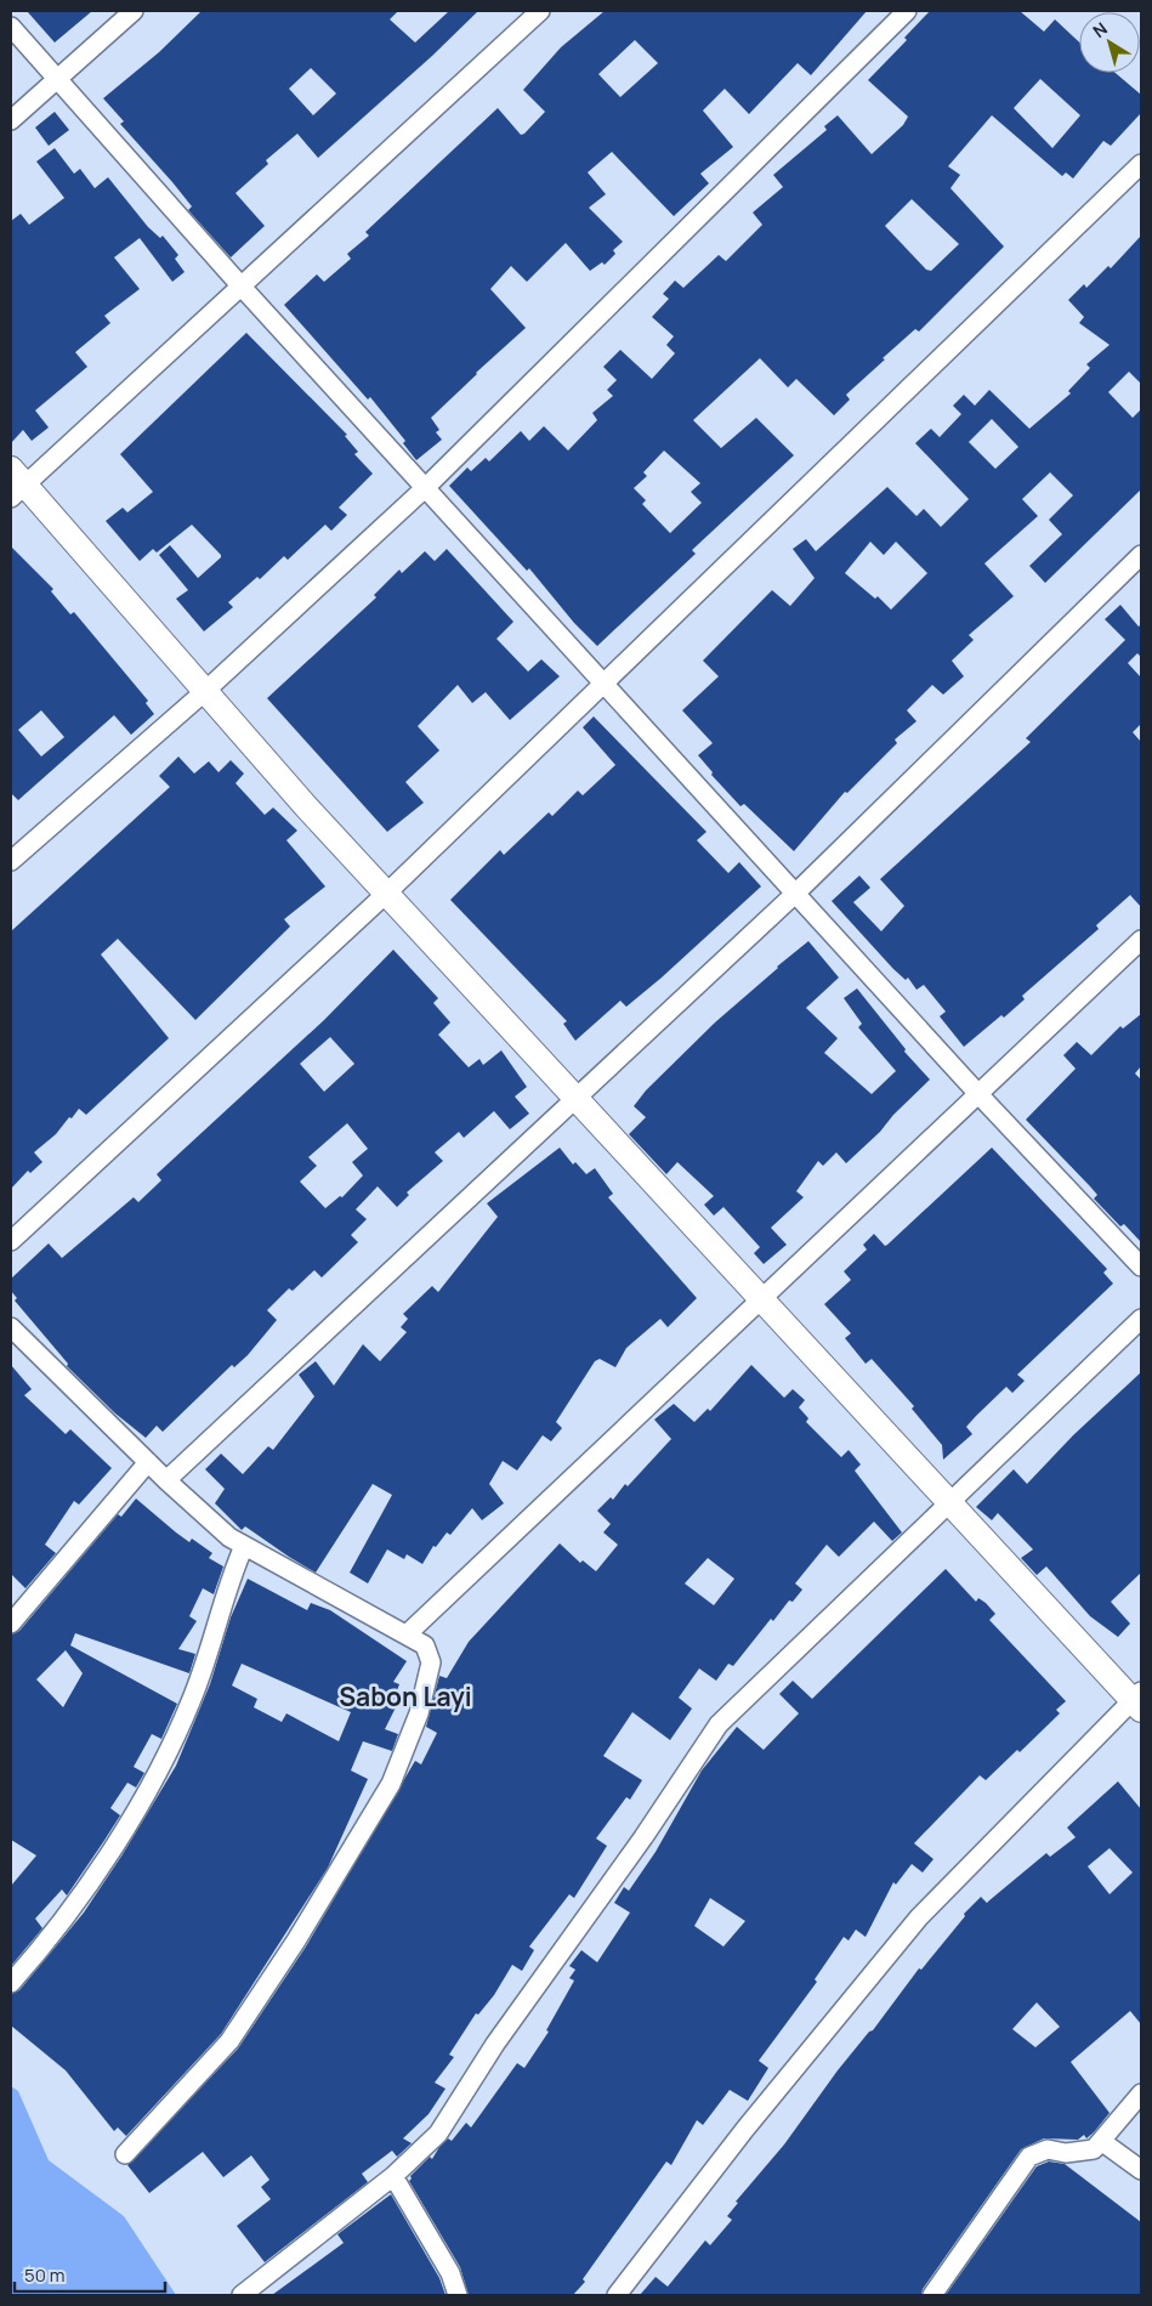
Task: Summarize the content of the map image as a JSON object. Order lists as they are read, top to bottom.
{
  "districts": ["Sabon Layi"],
  "scale_bar": "50 m",
  "north": "top left"
}
